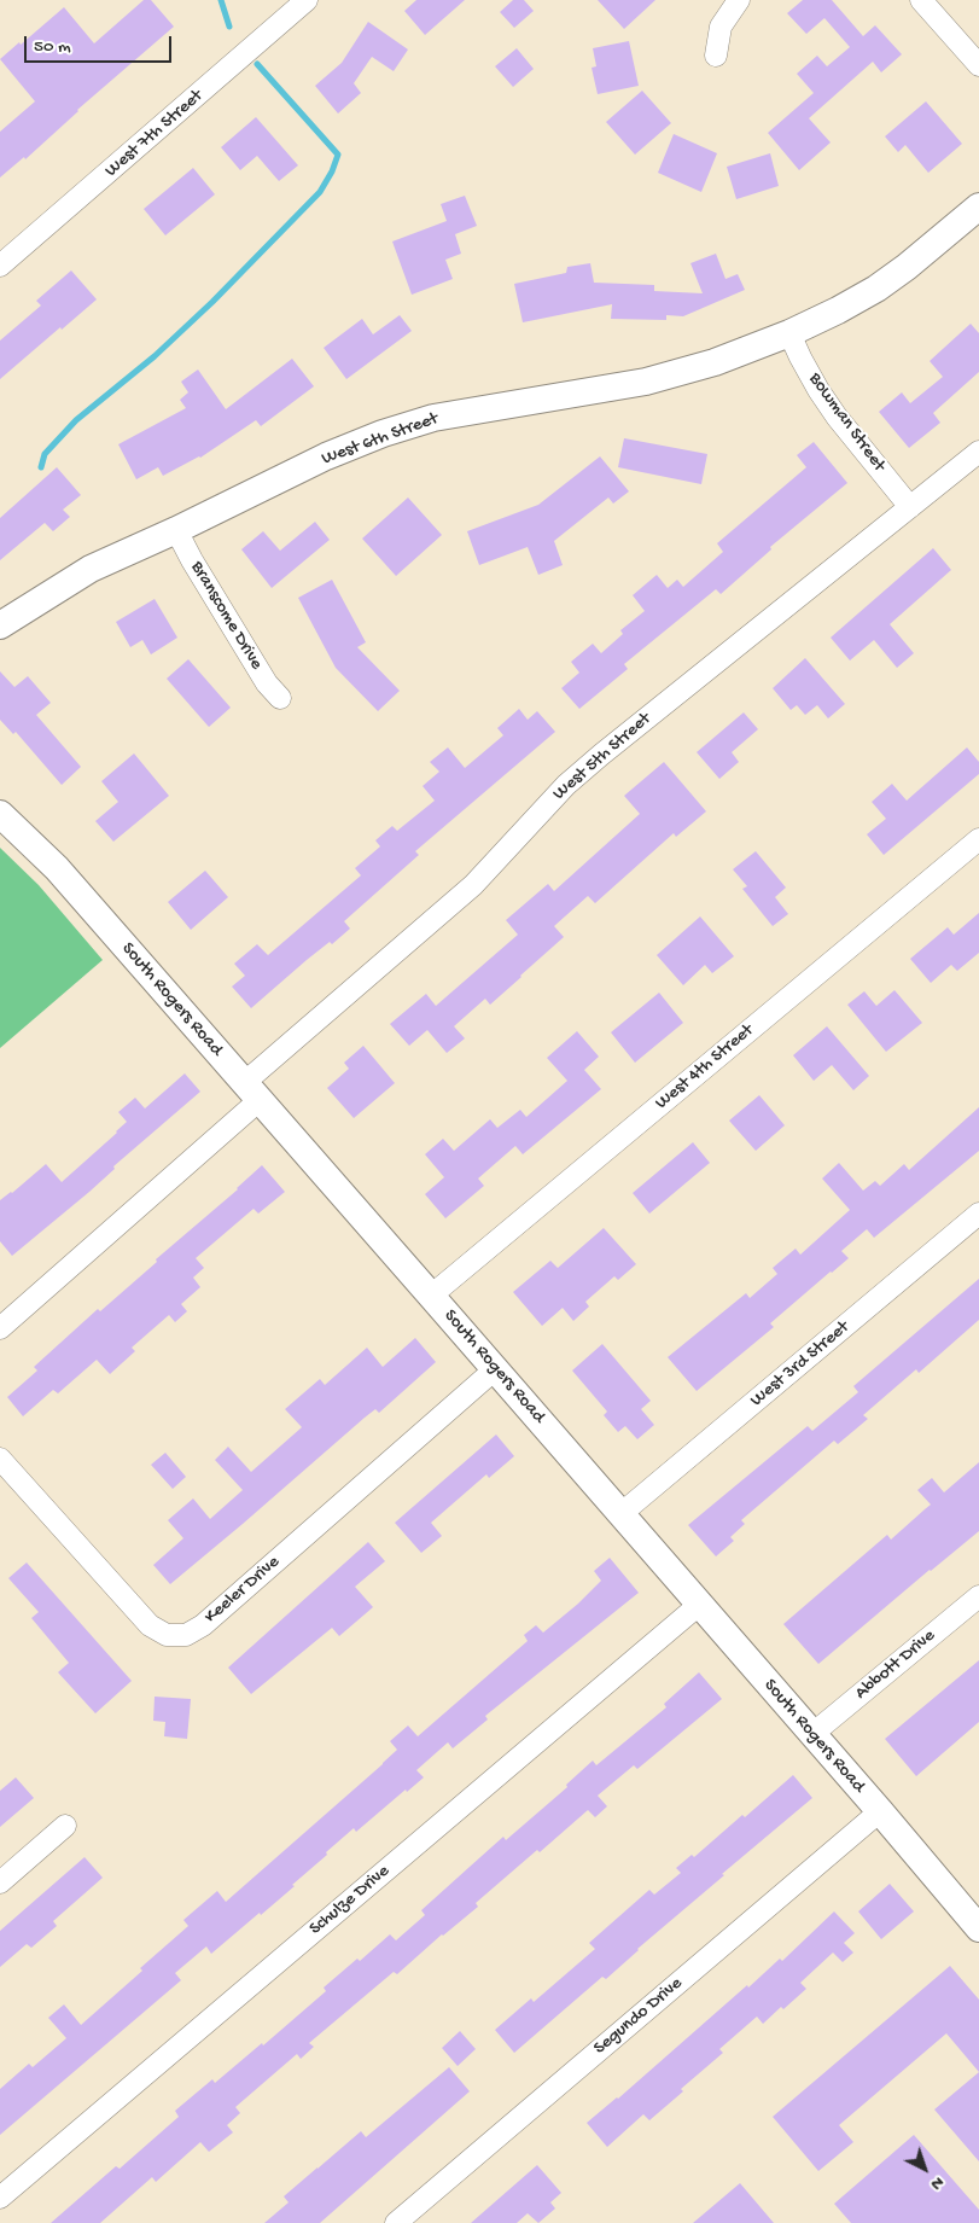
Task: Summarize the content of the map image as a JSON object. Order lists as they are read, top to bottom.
{
  "streets": {
    "street": [
      "West 7th Street",
      "Bowman Street",
      "West 6th Street",
      "Branscome Drive",
      "West 5th Street",
      "South Rogers Road",
      "West 4th Street",
      "West 3rd Street",
      "Keeler Drive",
      "Abbott Drive",
      "Schulze Drive",
      "Segundo Drive"
    ]
  },
  "crossings": [
    ["Bowman Street", "West 6th Street"],
    ["Bowman Street", "West 5th Street"],
    ["West 6th Street", "Branscome Drive"],
    ["West 5th Street", "South Rogers Road"],
    ["South Rogers Road", "West 4th Street"],
    ["South Rogers Road", "West 3rd Street"],
    ["South Rogers Road", "Keeler Drive"],
    ["South Rogers Road", "Abbott Drive"],
    ["South Rogers Road", "Schulze Drive"],
    ["South Rogers Road", "Segundo Drive"]
  ],
  "scale_bar": "50 m",
  "north": "bottom right"
}
